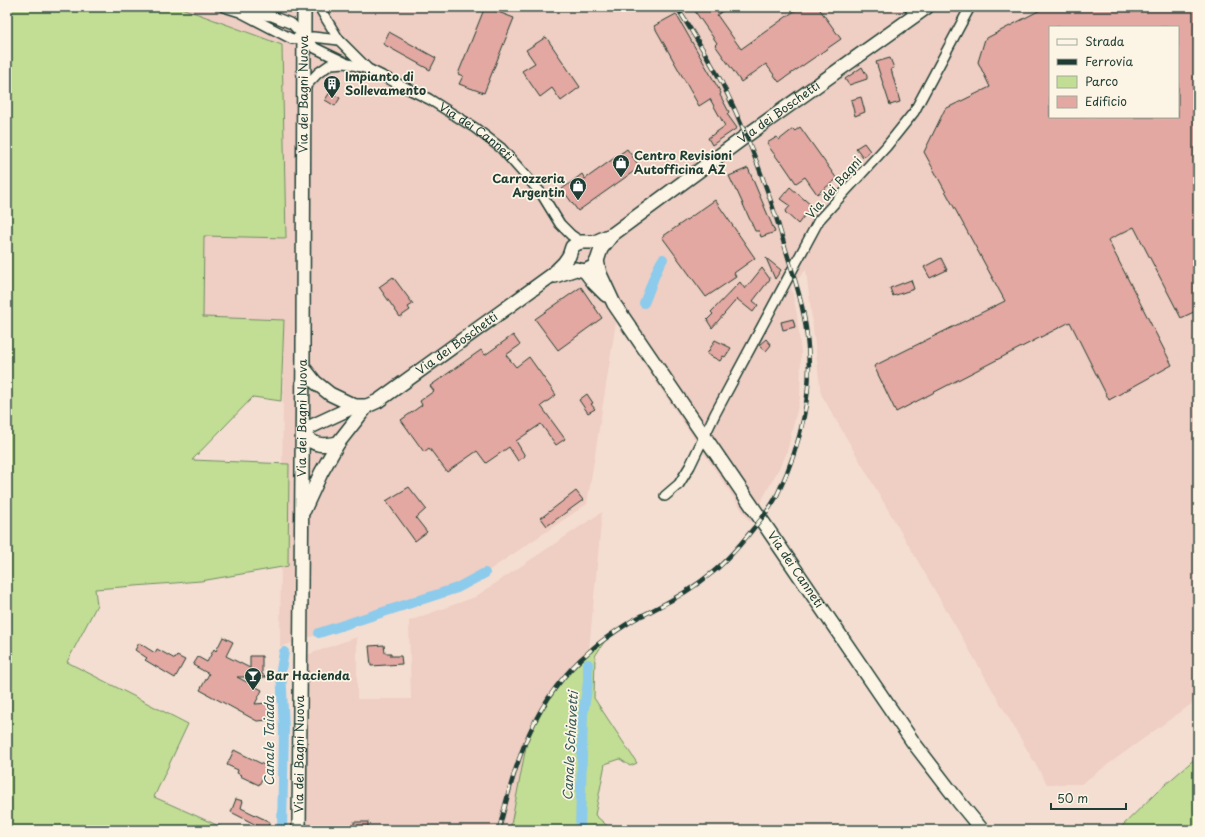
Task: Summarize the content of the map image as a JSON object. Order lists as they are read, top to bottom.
{
  "streets": {
    "street": [
      "Via dei Bagni Nuova",
      "Via dei Boschetti",
      "Via dei Canneti",
      "Via dei Bagni"
    ]
  },
  "crossings": [
    ["Via dei Bagni Nuova", "Via dei Boschetti"],
    ["Via dei Bagni Nuova", "Via dei Canneti"],
    ["Via dei Boschetti", "Via dei Canneti"],
    ["Via dei Canneti", "Via dei Bagni"]
  ],
  "water": ["Canale Taiada", "Canale Schiavetti"],
  "places": {
    "building": ["Impianto di Sollevamento"],
    "shop": ["Centro Revisioni Autofficina AZ", "Carrozzeria Argentin"],
    "bar": ["Bar Hacienda"]
  },
  "legend": [
    "Strada",
    "Ferrovia",
    "Parco",
    "Edificio"
  ],
  "scale_bar": "50 m"
}
